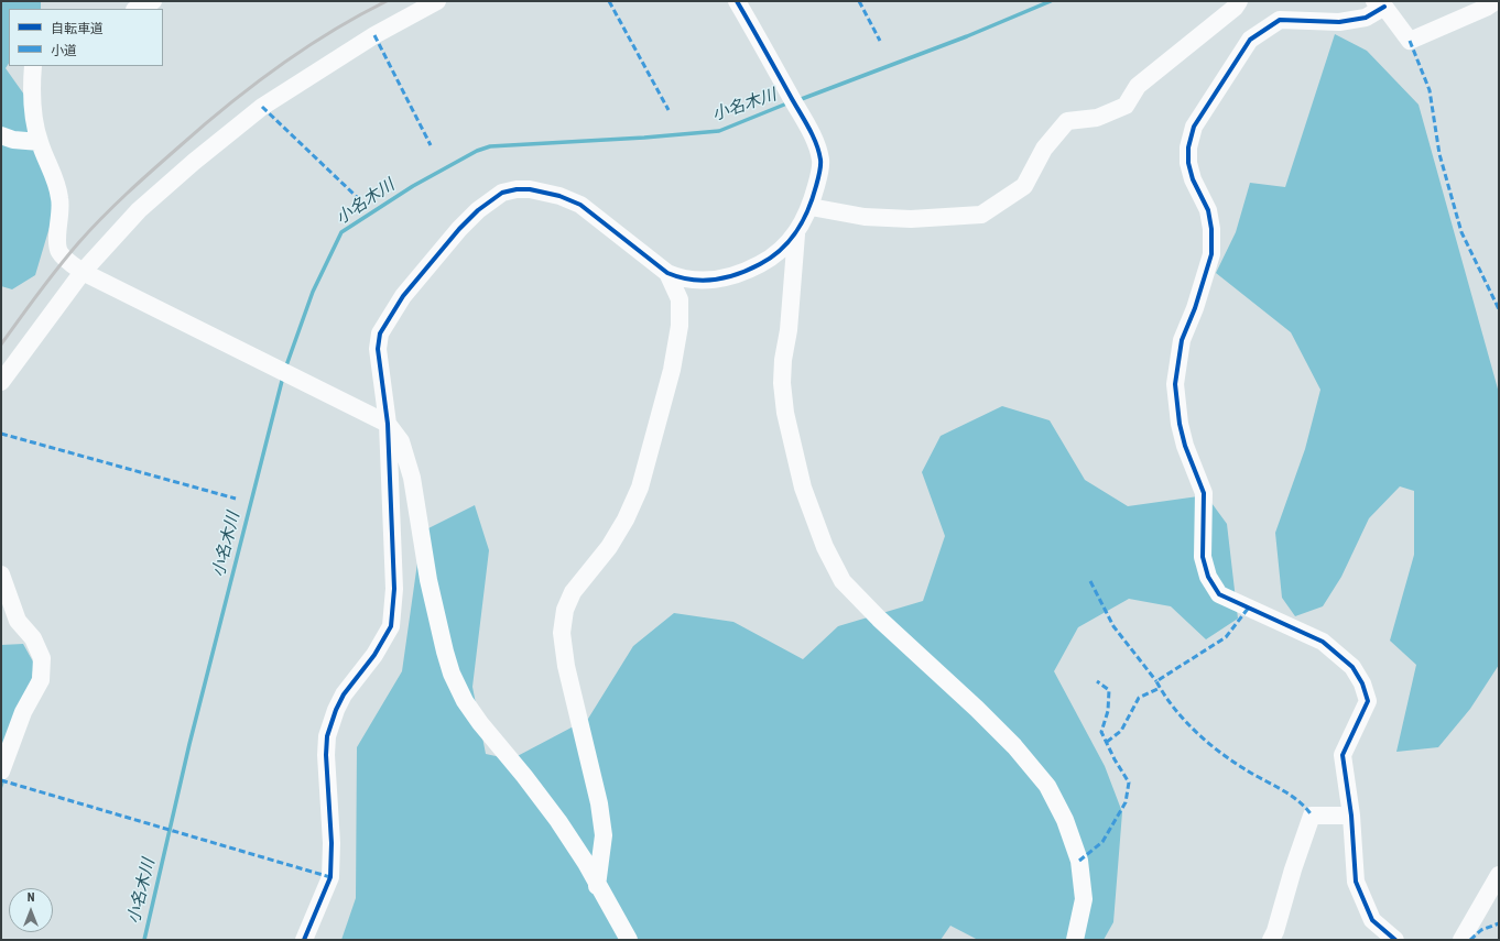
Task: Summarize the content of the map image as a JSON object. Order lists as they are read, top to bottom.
{
  "water": ["小名木川"],
  "legend": ["自転車道", "小道"],
  "north": "top"
}
